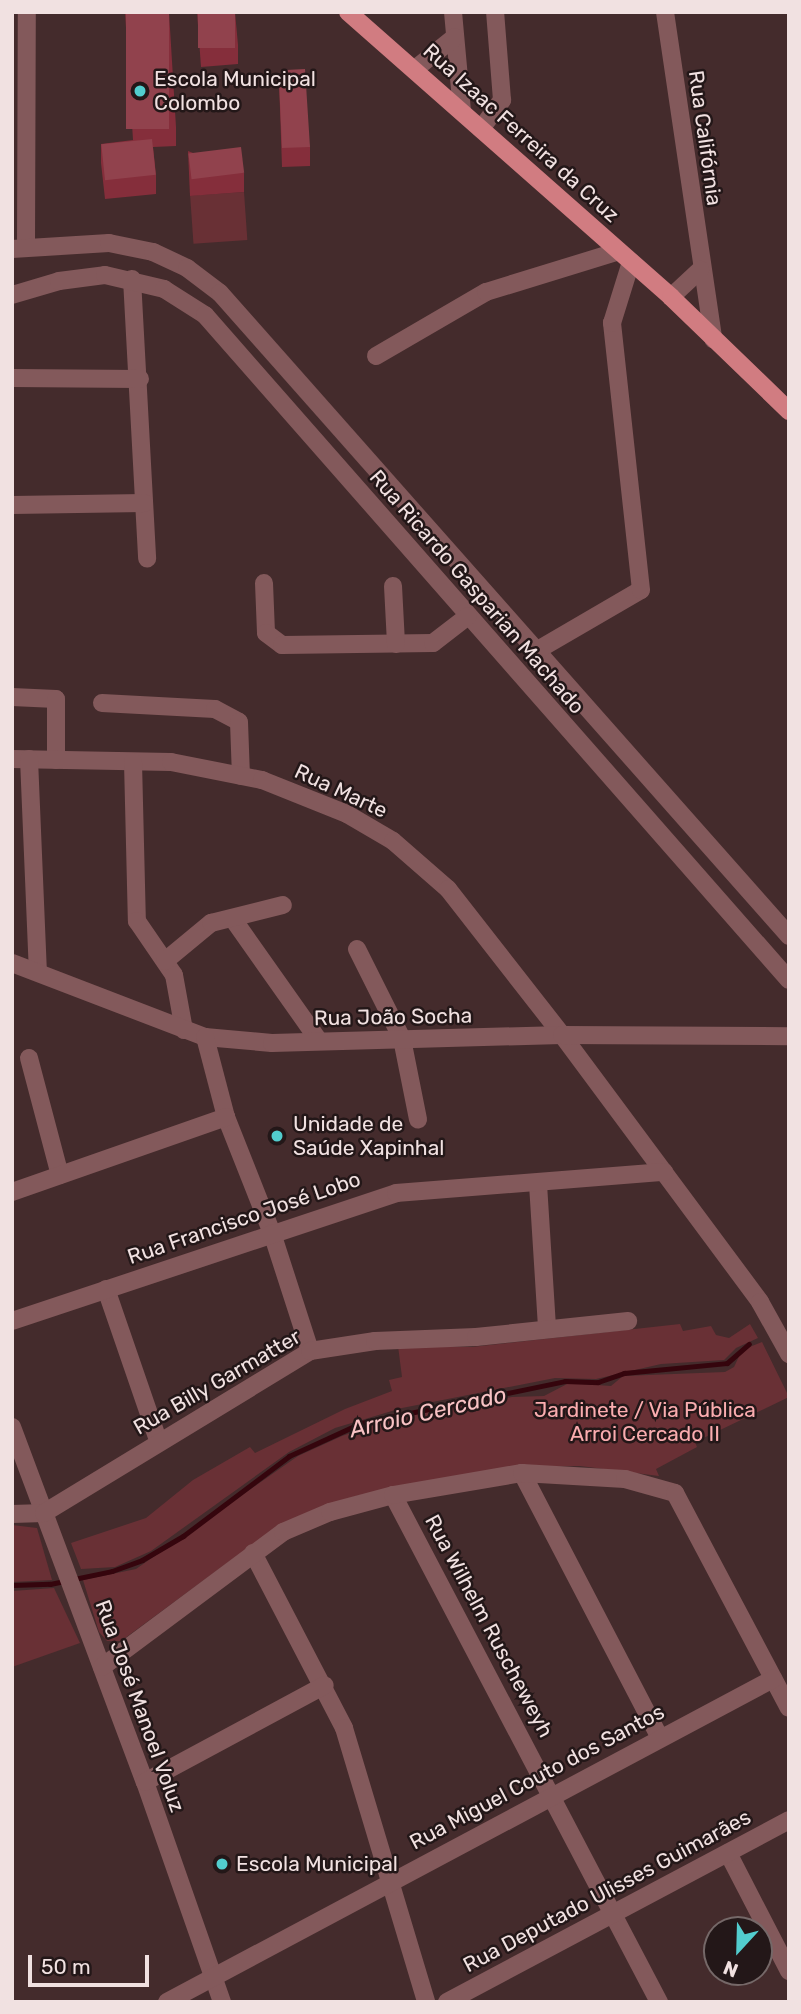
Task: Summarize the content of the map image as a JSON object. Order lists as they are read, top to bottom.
{
  "streets": {
    "main road": ["Rua Izaac Ferreira da Cruz"],
    "street": [
      "Rua Califórnia",
      "Rua Ricardo Gasparian Machado",
      "Rua Marte",
      "Rua João Socha",
      "Rua Francisco José Lobo",
      "Rua Billy Garmatter",
      "Rua Wilhelm Ruscheweyh",
      "Rua José Manoel Voluz",
      "Rua Miguel Couto dos Santos",
      "Rua Deputado Ulisses Guimarães"
    ]
  },
  "crossings": [
    ["Rua Izaac Ferreira da Cruz", "Rua Califórnia"],
    ["Rua Marte", "Rua João Socha"],
    ["Rua Marte", "Rua Francisco José Lobo"],
    ["Rua Billy Garmatter", "Rua José Manoel Voluz"],
    ["Rua Wilhelm Ruscheweyh", "Rua Miguel Couto dos Santos"],
    ["Rua Wilhelm Ruscheweyh", "Rua Deputado Ulisses Guimarães"],
    ["Rua José Manoel Voluz", "Rua Miguel Couto dos Santos"]
  ],
  "water": ["Arroio Cercado"],
  "parks": ["Jardinete / Via Pública Arroi Cercado II"],
  "places": ["Escola Municipal Colombo", "Unidade de Saúde Xapinhal", "Escola Municipal"],
  "scale_bar": "50 m",
  "north": "bottom"
}
